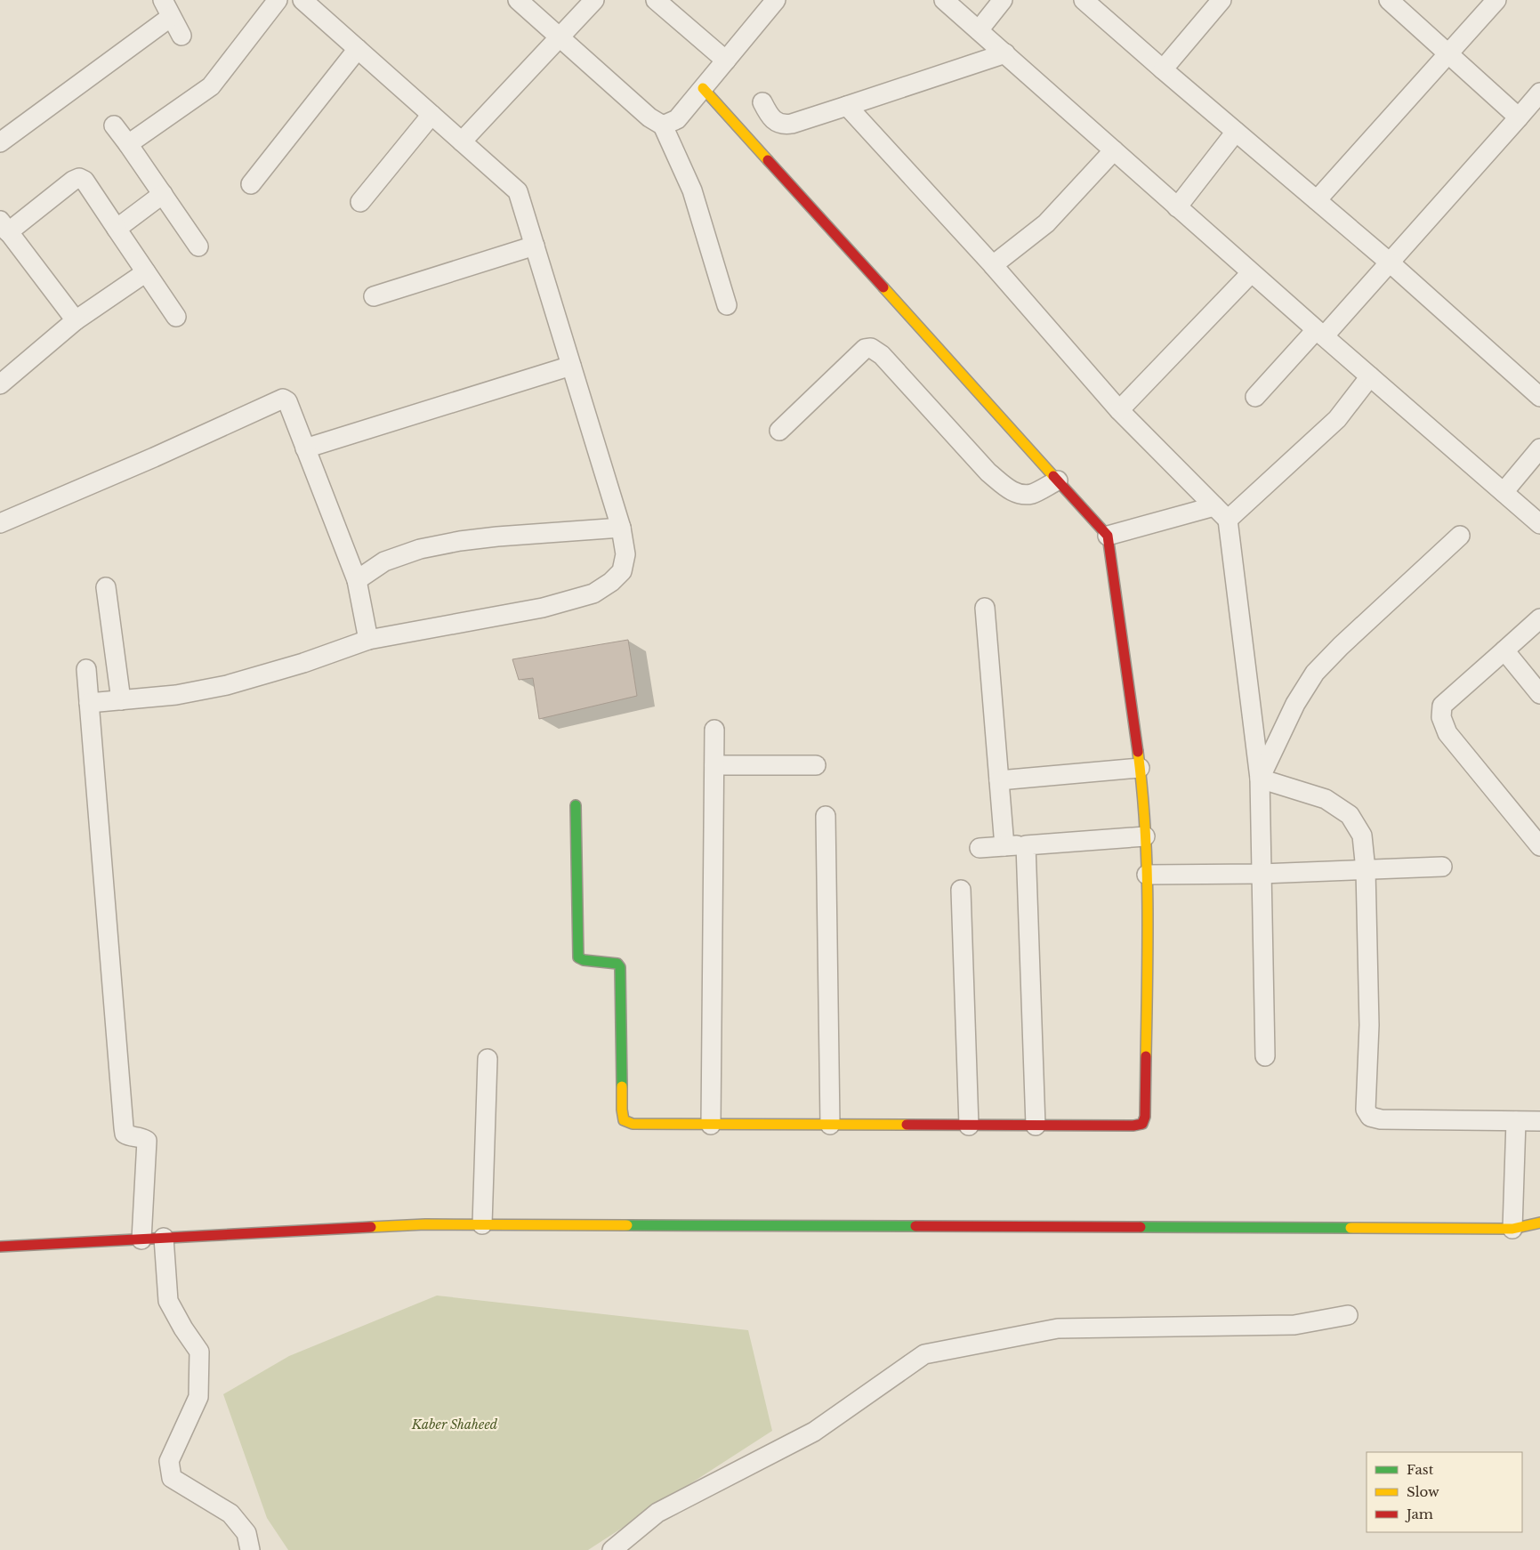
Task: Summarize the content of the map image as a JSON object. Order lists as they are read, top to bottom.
{
  "parks": ["Kaber Shaheed"],
  "legend": ["Fast", "Slow", "Jam"]
}
